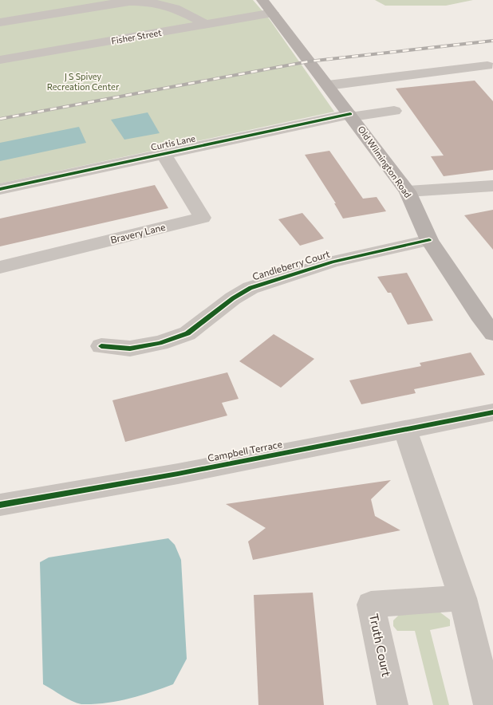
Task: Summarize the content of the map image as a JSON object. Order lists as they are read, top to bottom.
{
  "streets": {
    "main road": ["Old Wilmington Road"],
    "street": [
      "Fisher Street",
      "Curtis Lane",
      "Bravery Lane",
      "Candleberry Court",
      "Campbell Terrace",
      "Truth Court"
    ]
  },
  "crossings": [
    ["Fisher Street", "Old Wilmington Road"],
    ["Curtis Lane", "Old Wilmington Road"],
    ["Curtis Lane", "Bravery Lane"],
    ["Old Wilmington Road", "Candleberry Court"]
  ],
  "parks": ["J S Spivey Recreation Center"]
}
